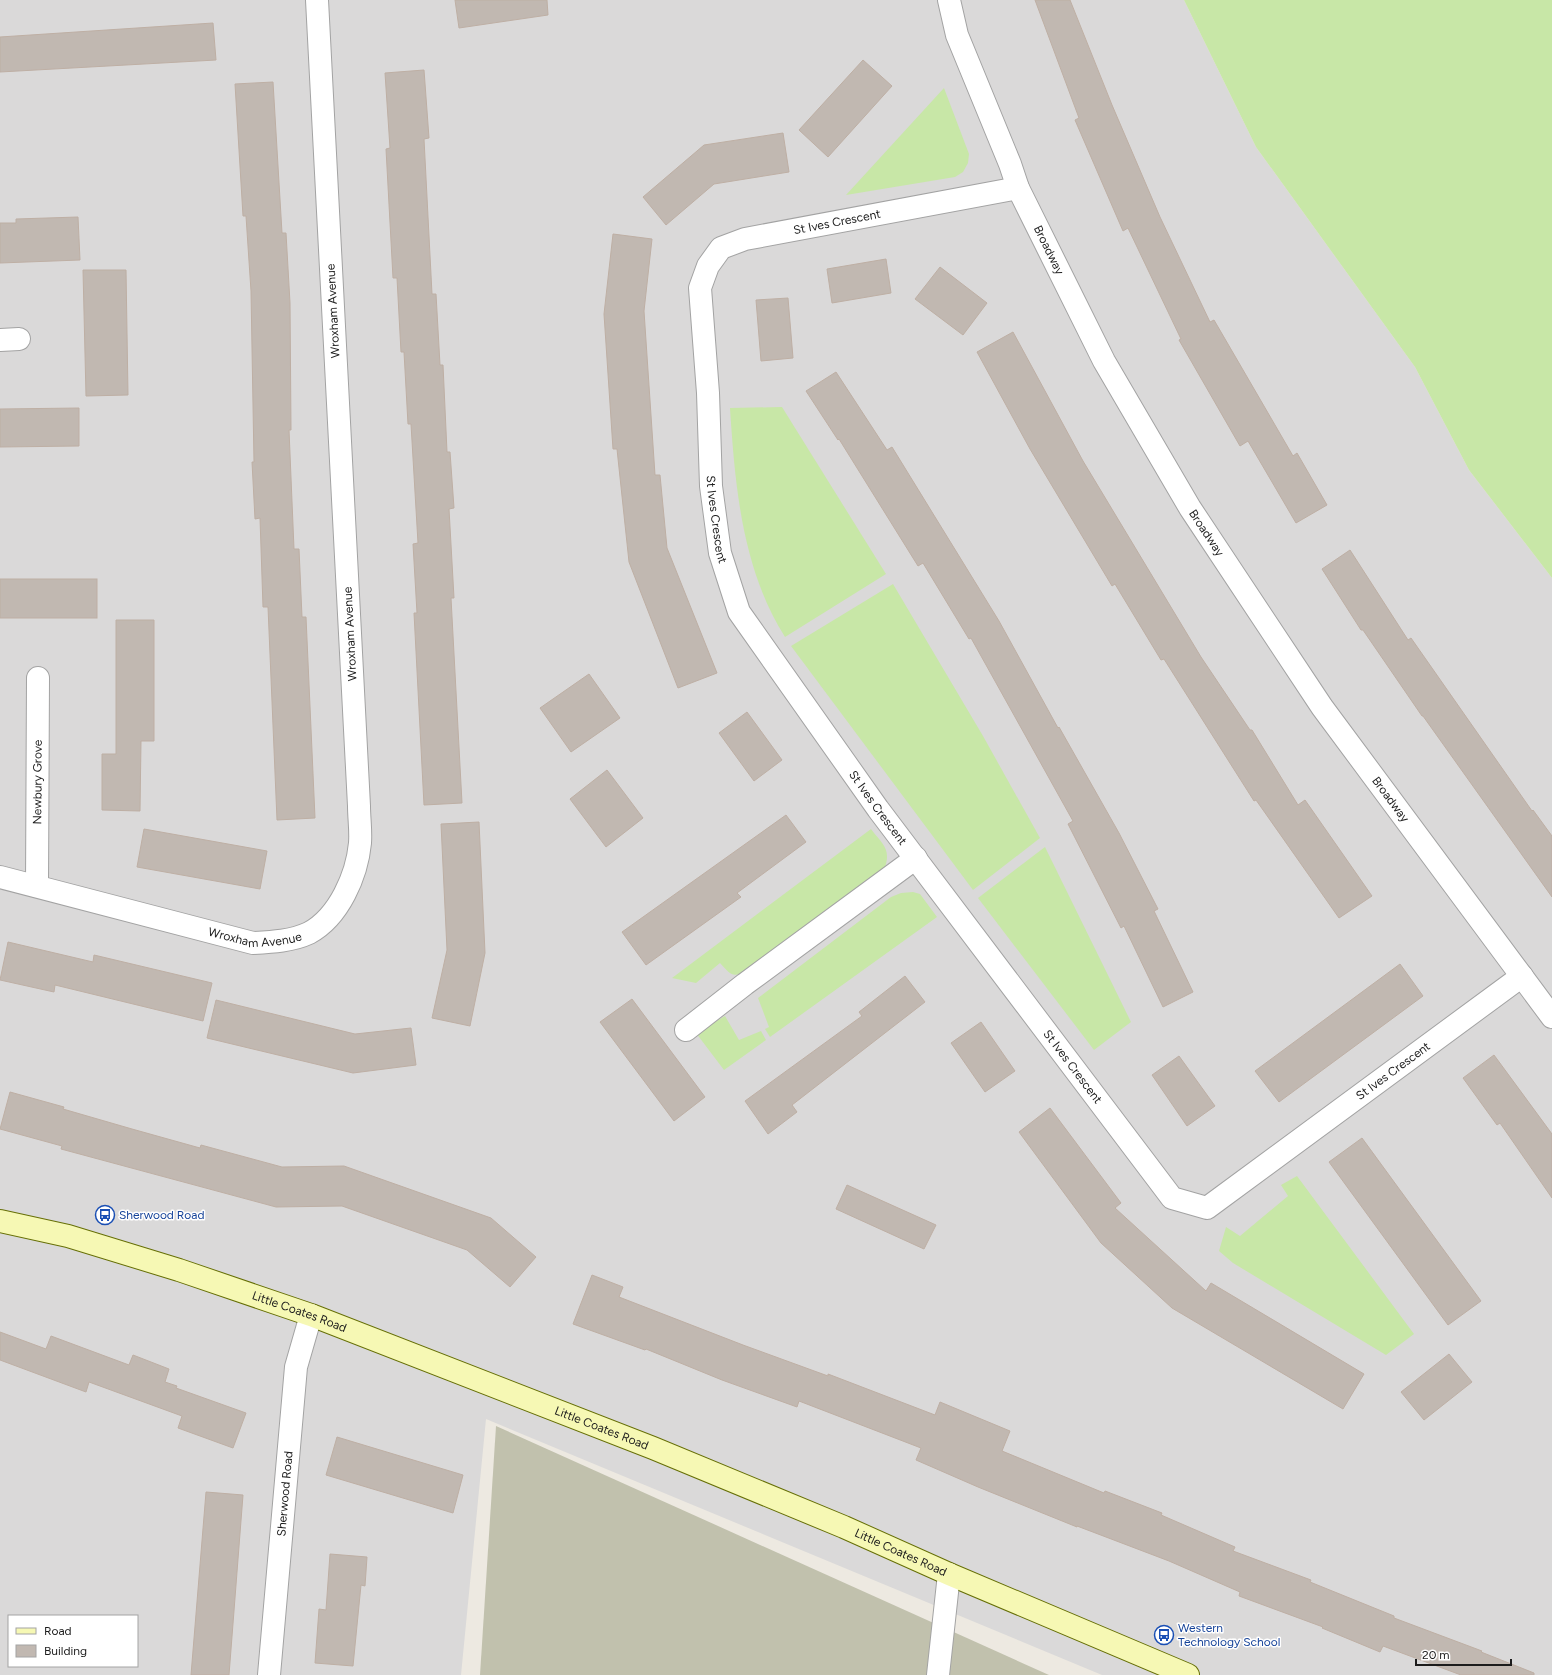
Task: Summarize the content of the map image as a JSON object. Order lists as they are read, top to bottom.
{
  "streets": {
    "main road": ["Little Coates Road"],
    "street": [
      "St Ives Crescent",
      "Broadway",
      "Wroxham Avenue",
      "Newbury Grove",
      "Sherwood Road"
    ]
  },
  "crossings": [
    ["St Ives Crescent", "Broadway"],
    ["Wroxham Avenue", "Newbury Grove"],
    ["Little Coates Road", "Sherwood Road"]
  ],
  "places": {
    "bus stop": ["Sherwood Road", "Western Technology School"]
  },
  "legend": ["Road", "Building"],
  "scale_bar": "20 m"
}
